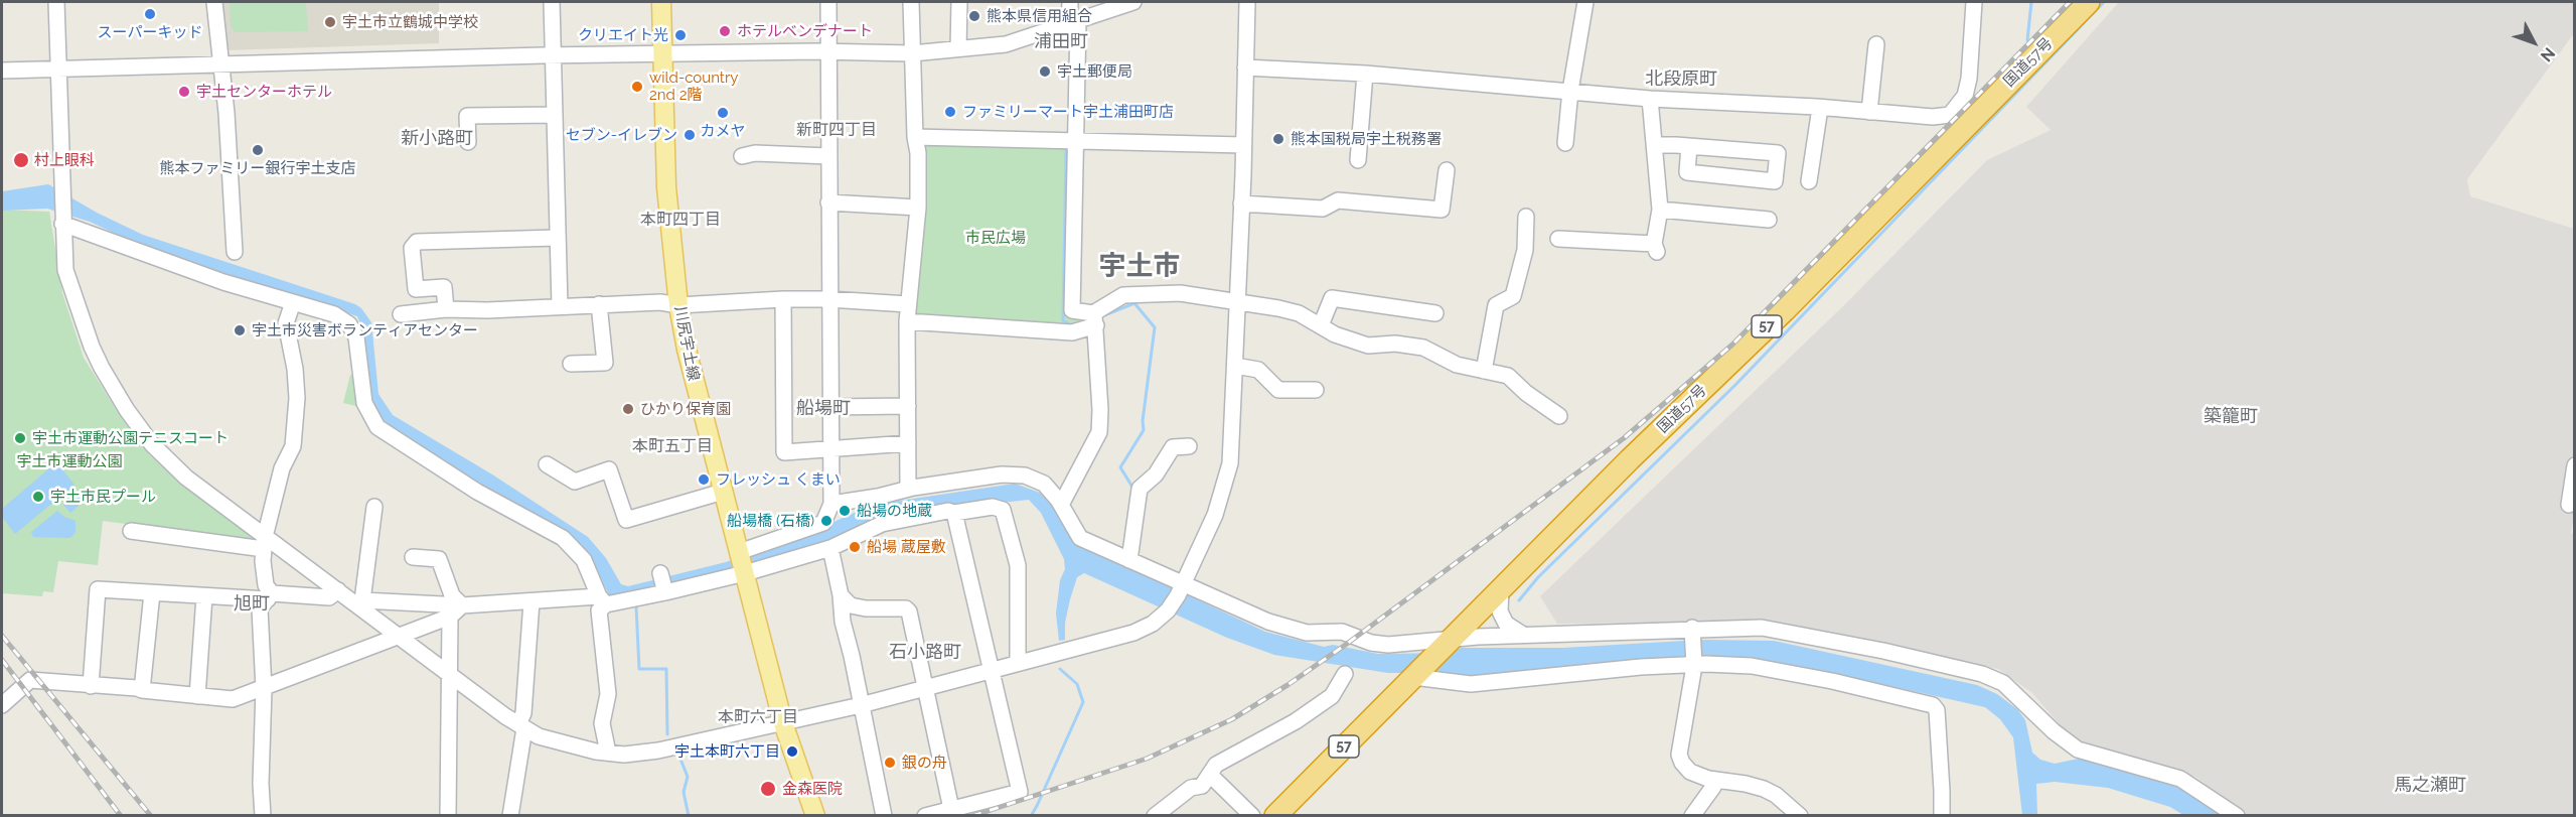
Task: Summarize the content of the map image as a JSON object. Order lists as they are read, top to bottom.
{
  "streets": {
    "highway": ["国道57号", "57"],
    "main road": ["川尻宇土線"]
  },
  "districts": [
    "浦田町",
    "北段原町",
    "新町四丁目",
    "新小路町",
    "本町四丁目",
    "宇土市",
    "船場町",
    "築籠町",
    "本町五丁目",
    "旭町",
    "石小路町",
    "本町六丁目",
    "馬之瀬町"
  ],
  "parks": ["市民広場", "宇土市運動公園"],
  "places": [
    "スーパーキッド",
    "熊本県信用組合",
    "宇土市立鶴城中学校",
    "ホテルベンデナート",
    "クリエイト光",
    "宇土郵便局",
    "wild-country 2nd 2階",
    "宇土センターホテル",
    "ファミリーマート宇土浦田町店",
    "カメヤ",
    "セブン-イレブン",
    "熊本国税局宇土税務署",
    "熊本ファミリー銀行宇土支店",
    "村上眼科",
    "宇土市災害ボランティアセンター",
    "ひかり保育園",
    "宇土市運動公園テニスコート",
    "フレッシュ くまい",
    "宇土市民プール",
    "船場の地蔵",
    "船場橋 (石橋)",
    "船場 蔵屋敷",
    "宇土本町六丁目",
    "銀の舟",
    "金森医院"
  ],
  "north": "bottom right"
}
